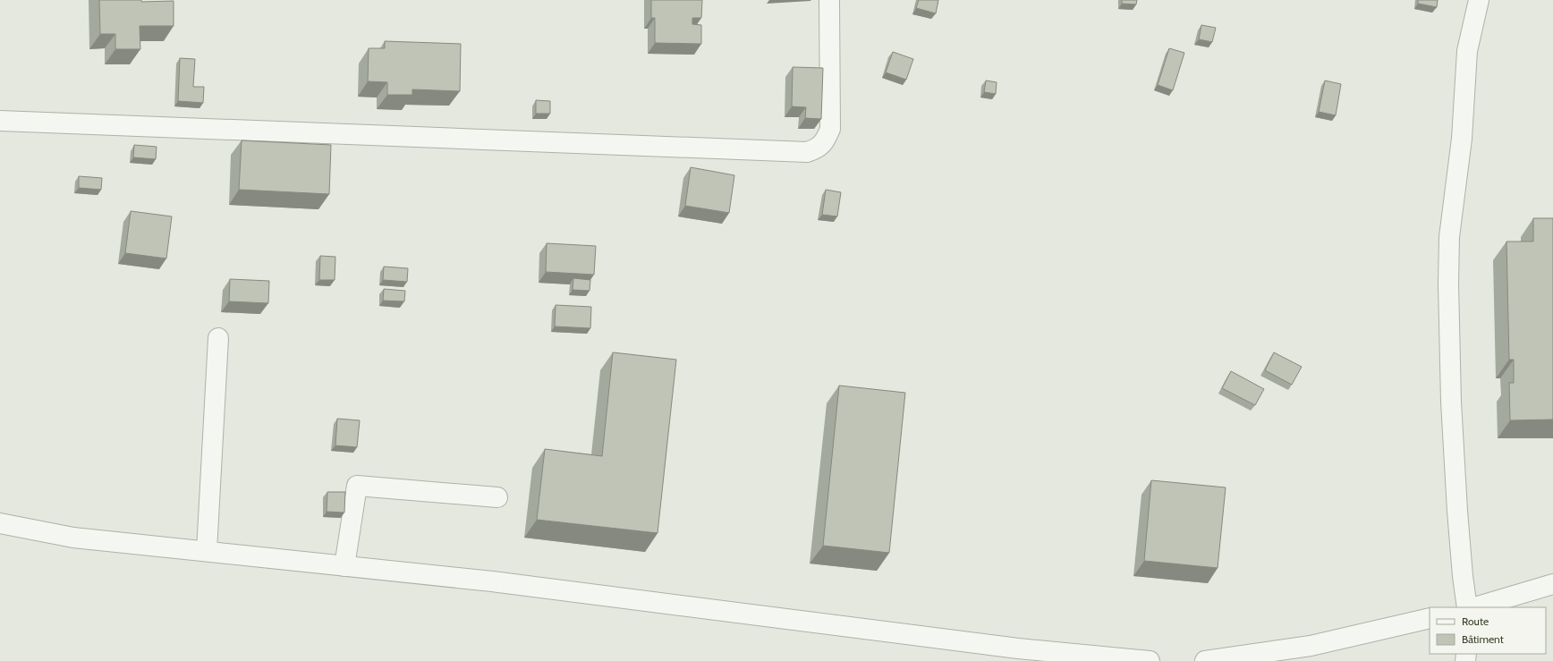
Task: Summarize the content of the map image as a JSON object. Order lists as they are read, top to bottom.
{
  "legend": ["Route", "Bâtiment"]
}
